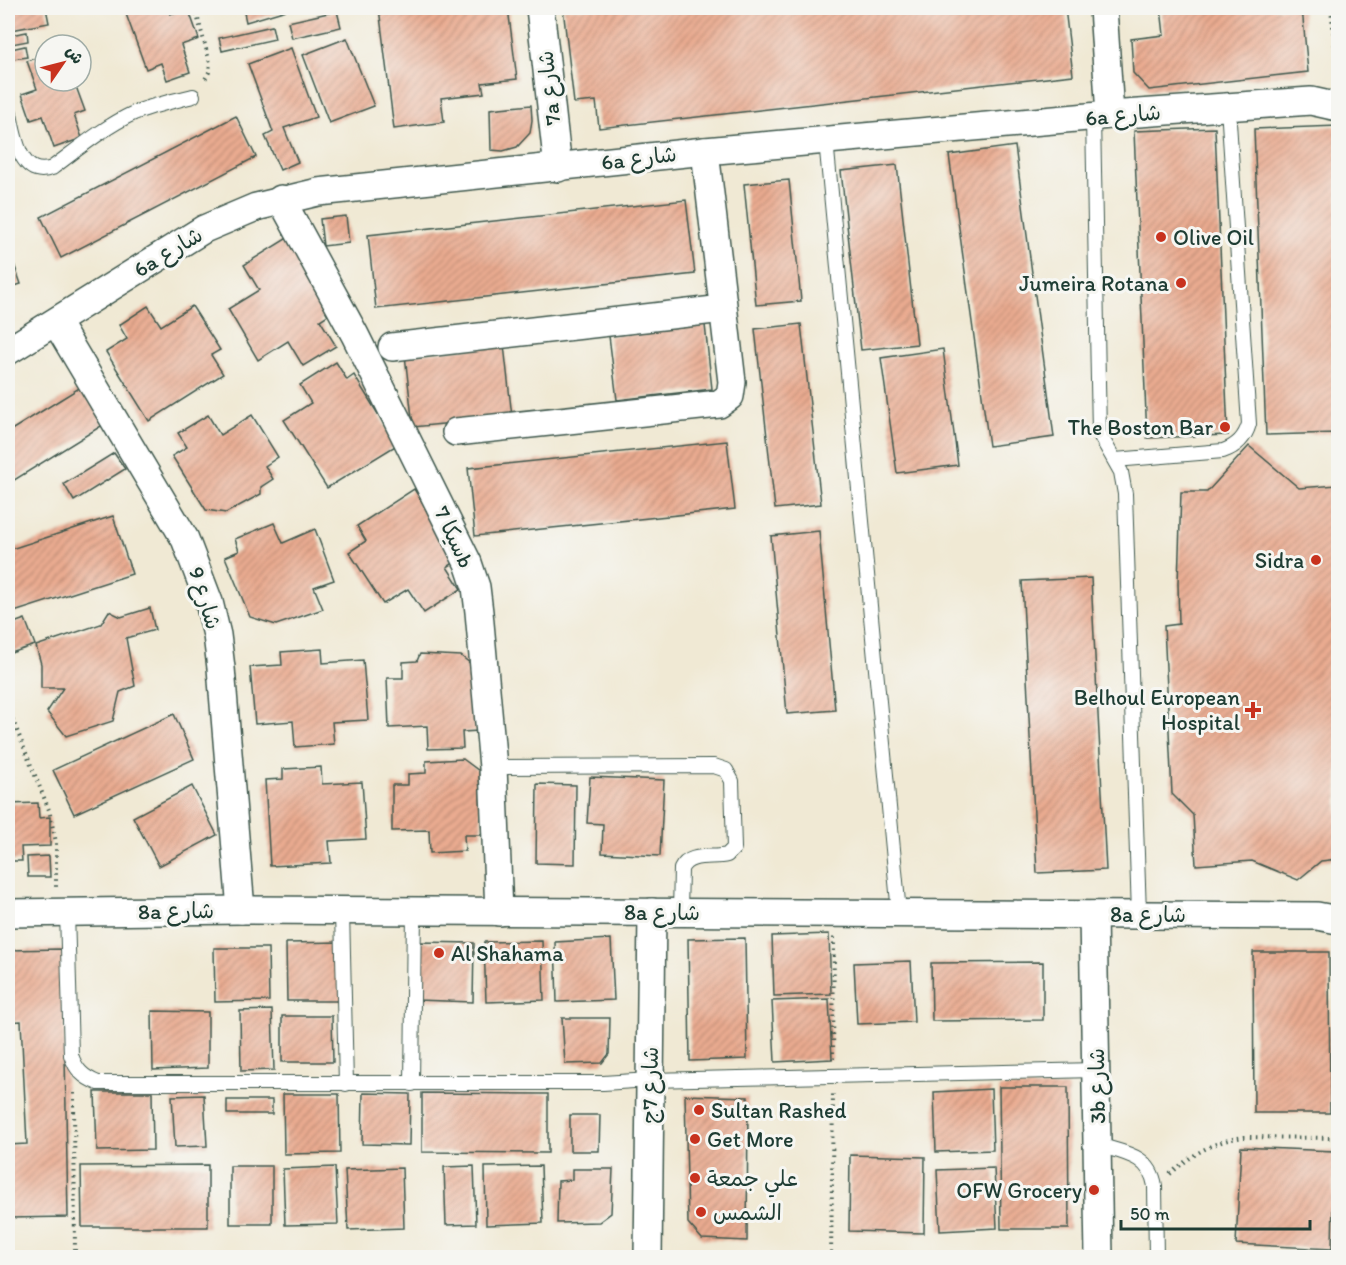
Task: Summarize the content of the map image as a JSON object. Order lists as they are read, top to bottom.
{
  "streets": {
    "street": [
      "7a شارع",
      "6a شارع",
      "سيكا 7b",
      "شارع 9",
      "8a شارع",
      "شارع 7ج",
      "3b شارع"
    ]
  },
  "crossings": [
    ["7a شارع", "6a شارع"],
    ["6a شارع", "سيكا 7b"],
    ["6a شارع", "شارع 9"],
    ["سيكا 7b", "8a شارع"],
    ["شارع 9", "8a شارع"],
    ["8a شارع", "شارع 7ج"],
    ["8a شارع", "3b شارع"]
  ],
  "places": {
    "other": [
      "Olive Oil",
      "Jumeira Rotana",
      "The Boston Bar",
      "Sidra",
      "Al Shahama",
      "Sultan Rashed",
      "Get More",
      "علي جمعة",
      "OFW Grocery",
      "الشمس"
    ],
    "health": ["Belhoul European Hospital"]
  },
  "scale_bar": "50 m",
  "north": "top right"
}
